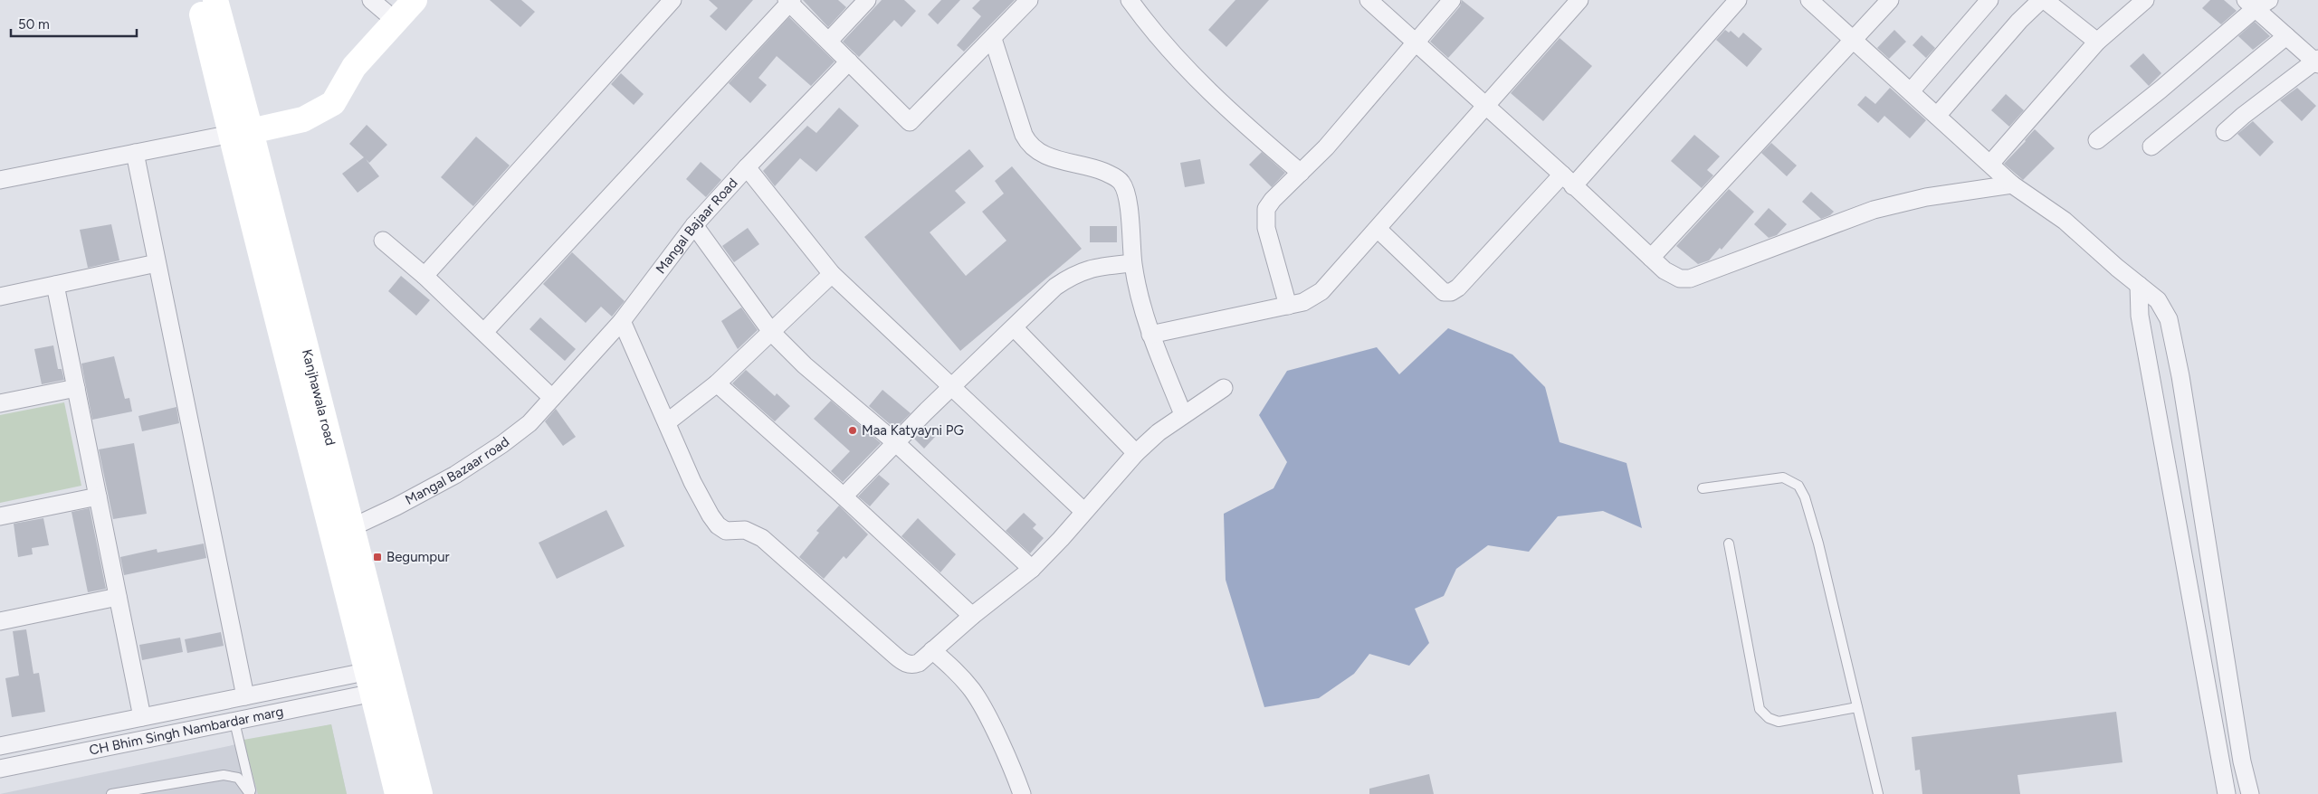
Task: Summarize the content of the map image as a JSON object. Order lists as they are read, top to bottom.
{
  "streets": {
    "main road": ["Kanjhawala road"],
    "street": ["Mangal Bajaar Road", "Mangal Bazaar road", "CH Bhim Singh Nambardar marg"]
  },
  "crossings": [
    ["Mangal Bajaar Road", "Mangal Bazaar road"],
    ["Kanjhawala road", "Mangal Bazaar road"],
    ["Kanjhawala road", "CH Bhim Singh Nambardar marg"]
  ],
  "places": {
    "other": ["Maa Katyayni PG"],
    "transit": ["Begumpur"]
  },
  "scale_bar": "50 m"
}
